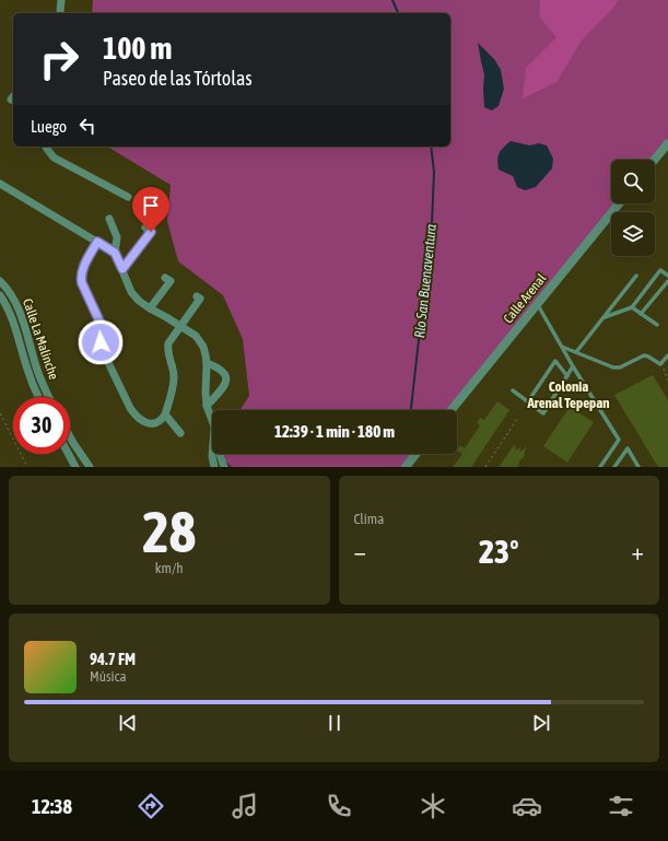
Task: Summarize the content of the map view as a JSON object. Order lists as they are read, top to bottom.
{
  "streets": {
    "street": ["Calle Arenal", "Calle La Malinche"]
  },
  "districts": ["Colonia Arenal Tepepan"],
  "water": ["Río San Buenaventura"],
  "page": {
    "turn": ["100 m", "Paseo de las Tórtolas"],
    "then": "Luego",
    "limit": "30",
    "trip": "12:39 · 1 min · 180 m",
    "tile": [
      ["28", "km/h"],
      "Clima"
    ],
    "heat": ["−", "23°", "+"],
    "song": ["94.7 FM", "Música"],
    "tabs": "12:38"
  }
}
